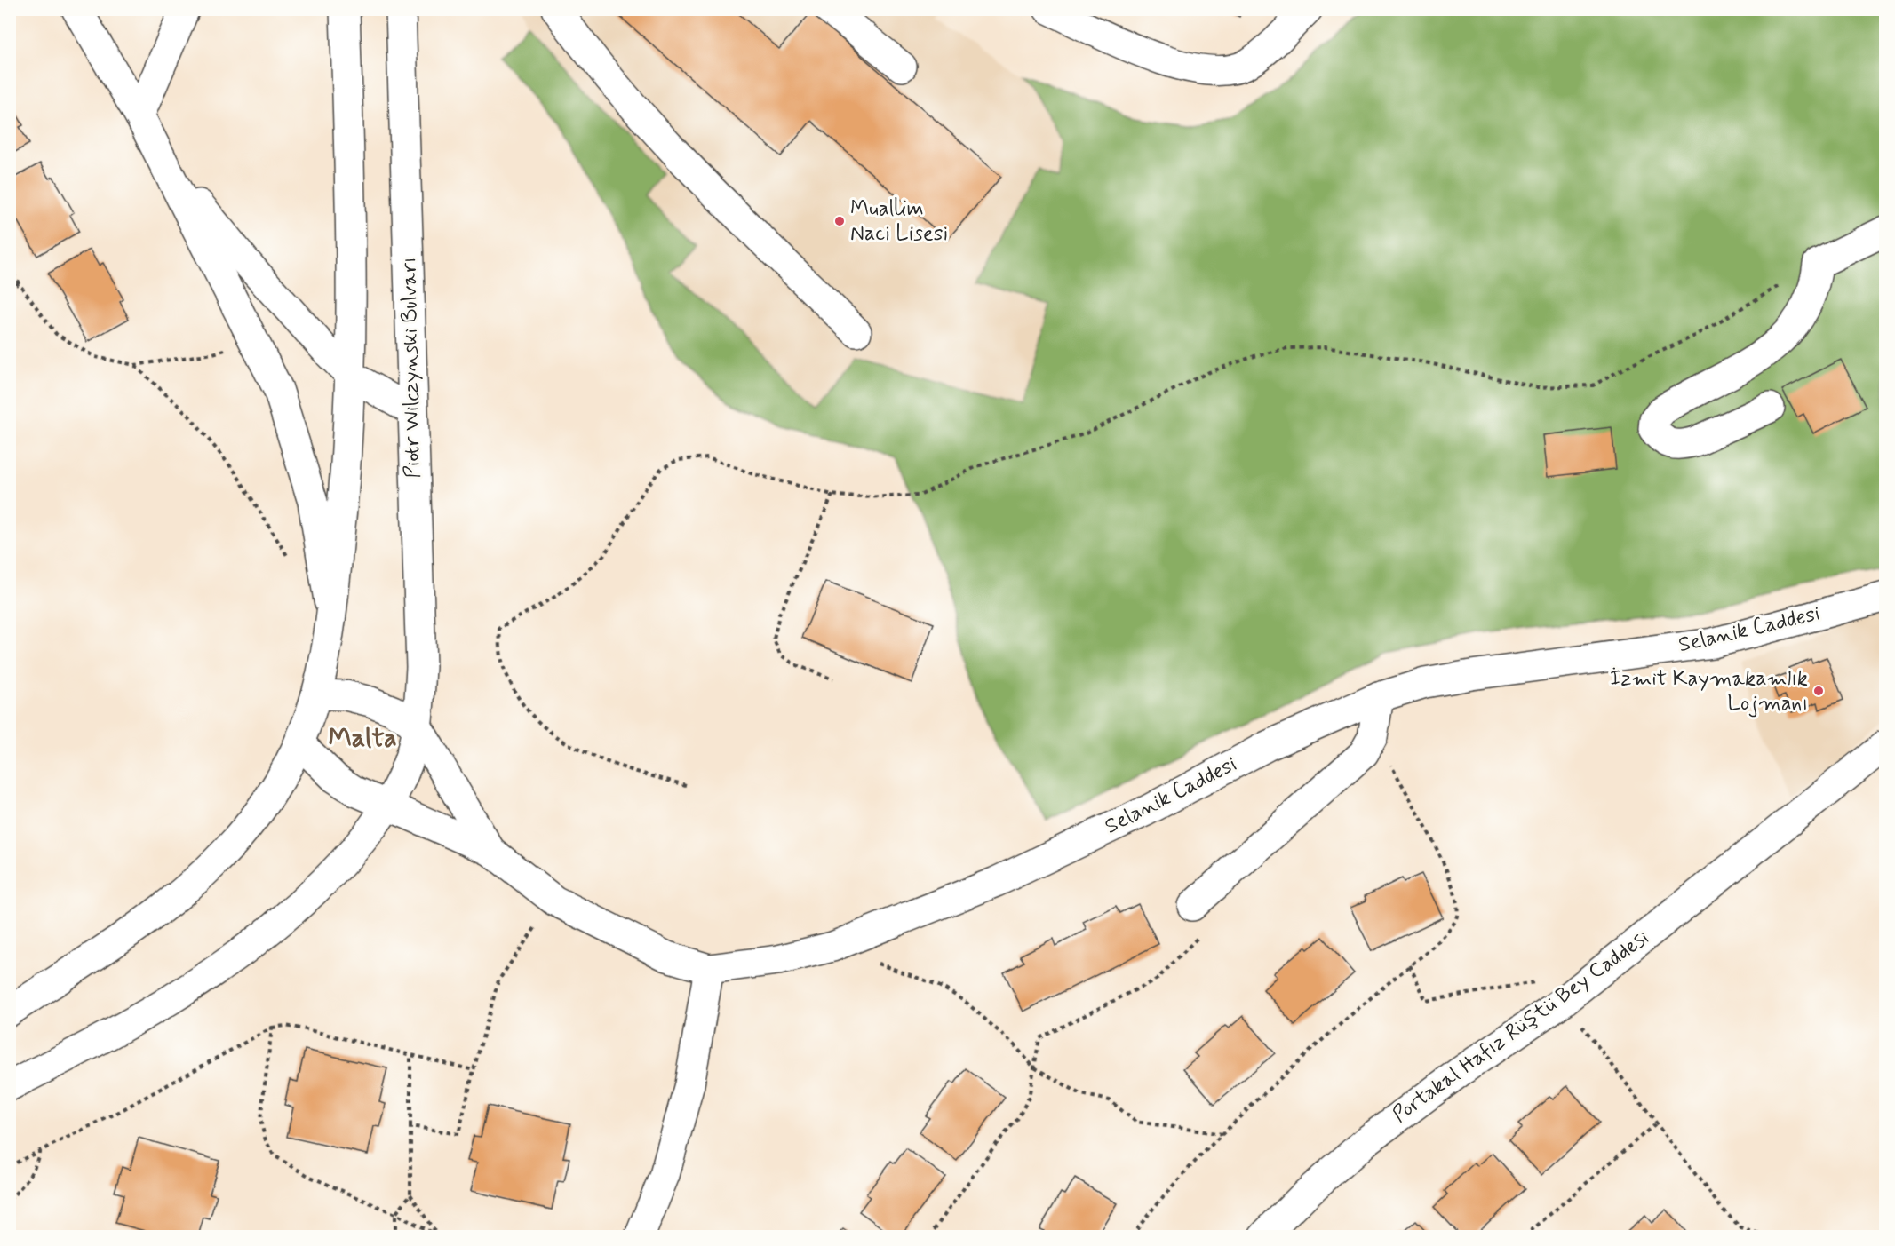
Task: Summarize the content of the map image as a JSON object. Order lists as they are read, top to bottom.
{
  "streets": {
    "main road": ["Piotr Wilczynski Bulvarı", "Selanik Caddesi", "Portakal Hafız Rüştü Bey Caddesi"]
  },
  "crossings": [
    ["Piotr Wilczynski Bulvarı", "Selanik Caddesi"]
  ],
  "districts": ["Malta"],
  "places": ["Muallim Naci Lisesi", "İzmit Kaymakamlık Lojmanı"]
}
